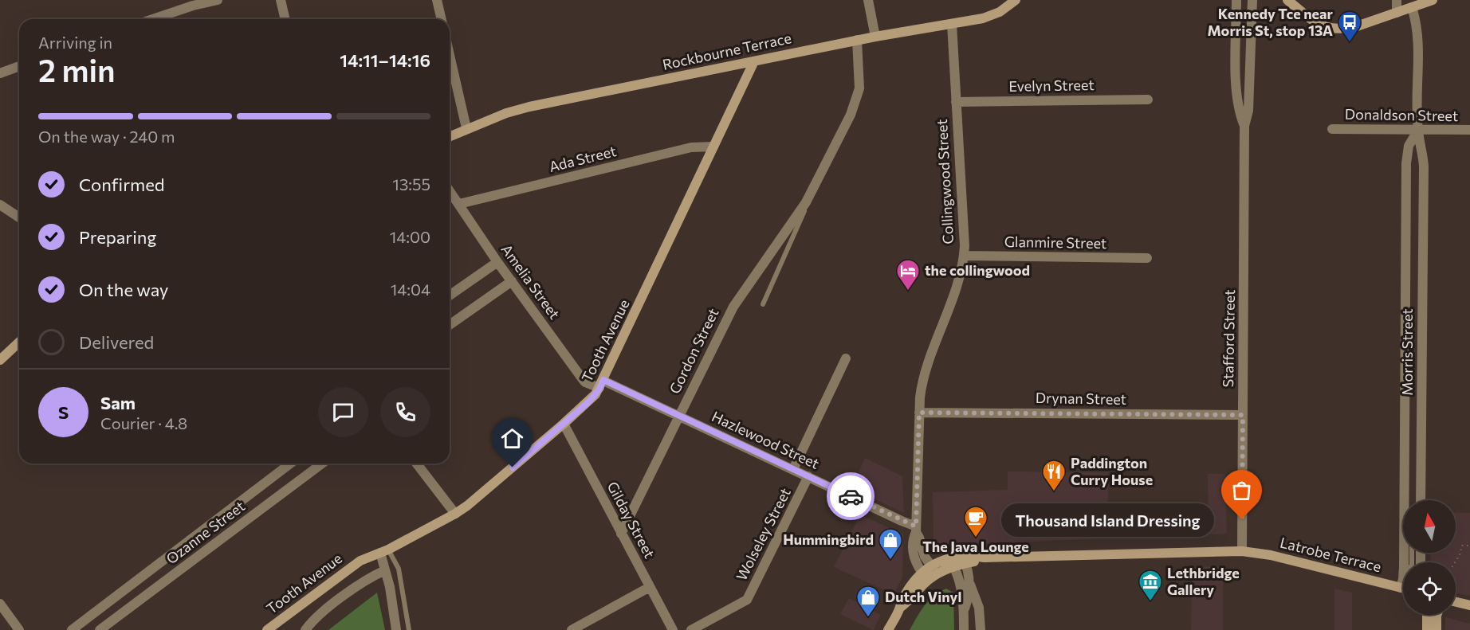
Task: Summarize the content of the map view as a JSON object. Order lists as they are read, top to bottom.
{
  "streets": {
    "street": [
      "Rockbourne Terrace",
      "Evelyn Street",
      "Donaldson Street",
      "Ada Street",
      "Collingwood Street",
      "Glanmire Street",
      "Amelia Street",
      "Stafford Street",
      "Tooth Avenue",
      "Gordon Street",
      "Morris Street",
      "Drynan Street",
      "Hazlewood Street",
      "Gilday Street",
      "Ozanne Street",
      "Wolseley Street",
      "Latrobe Terrace"
    ]
  },
  "crossings": [
    ["Rockbourne Terrace", "Collingwood Street"],
    ["Rockbourne Terrace", "Tooth Avenue"],
    ["Rockbourne Terrace", "Gordon Street"],
    ["Evelyn Street", "Collingwood Street"],
    ["Donaldson Street", "Morris Street"],
    ["Ada Street", "Amelia Street"],
    ["Ada Street", "Tooth Avenue"],
    ["Collingwood Street", "Glanmire Street"],
    ["Collingwood Street", "Drynan Street"],
    ["Collingwood Street", "Hazlewood Street"],
    ["Collingwood Street", "Latrobe Terrace"],
    ["Amelia Street", "Tooth Avenue"],
    ["Amelia Street", "Hazlewood Street"],
    ["Stafford Street", "Drynan Street"],
    ["Stafford Street", "Latrobe Terrace"],
    ["Tooth Avenue", "Hazlewood Street"],
    ["Tooth Avenue", "Gilday Street"],
    ["Gordon Street", "Hazlewood Street"],
    ["Gordon Street", "Gilday Street"],
    ["Morris Street", "Latrobe Terrace"],
    ["Hazlewood Street", "Wolseley Street"]
  ],
  "places": {
    "bus stop": ["Kennedy Tce near Morris St, stop 13A"],
    "hotel": ["the collingwood"],
    "restaurant": ["Paddington Curry House"],
    "other": ["Thousand Island Dressing"],
    "cafe": ["The Java Lounge"],
    "shop": ["Hummingbird", "Dutch Vinyl"],
    "museum": ["Lethbridge Gallery"]
  },
  "north": "top",
  "page": {
    "heading": ["2 min", "Arriving in", "14:11–14:16"],
    "panel": ["Sam", "Courier · 4.8"],
    "bar": "On the way · 240 m",
    "list": [
      ["Confirmed", "13:55"],
      ["Preparing", "14:00"],
      ["On the way", "14:04"],
      "Delivered"
    ],
    "round": "S",
    "bubble": "Thousand Island Dressing"
  }
}
